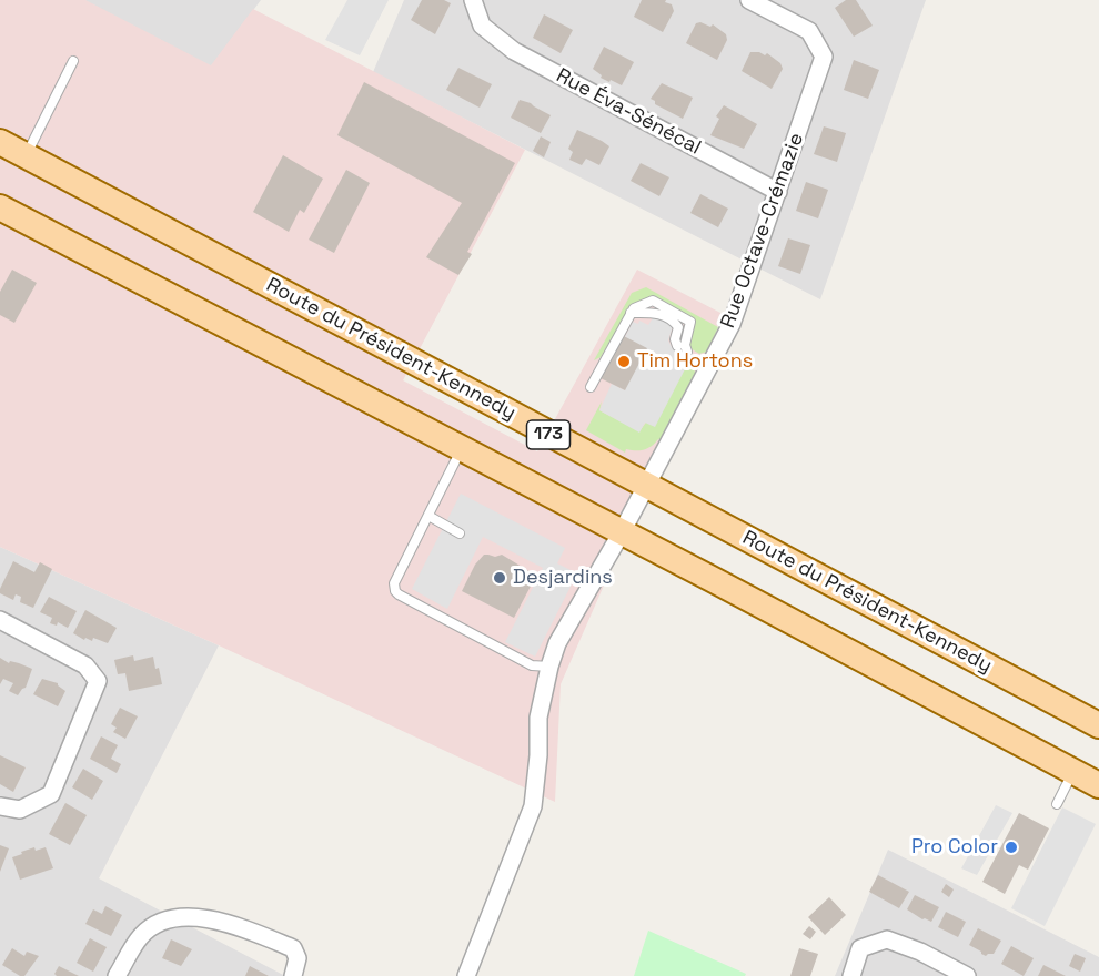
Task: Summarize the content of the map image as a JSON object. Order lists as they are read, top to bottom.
{
  "streets": {
    "main road": ["Route du Président-Kennedy", "173"],
    "street": ["Rue Éva-Sénécal", "Rue Octave-Crémazie"]
  },
  "crossings": [
    ["Rue Éva-Sénécal", "Rue Octave-Crémazie"],
    ["Rue Octave-Crémazie", "Route du Président-Kennedy"]
  ],
  "places": ["Tim Hortons", "Desjardins", "Pro Color"]
}
